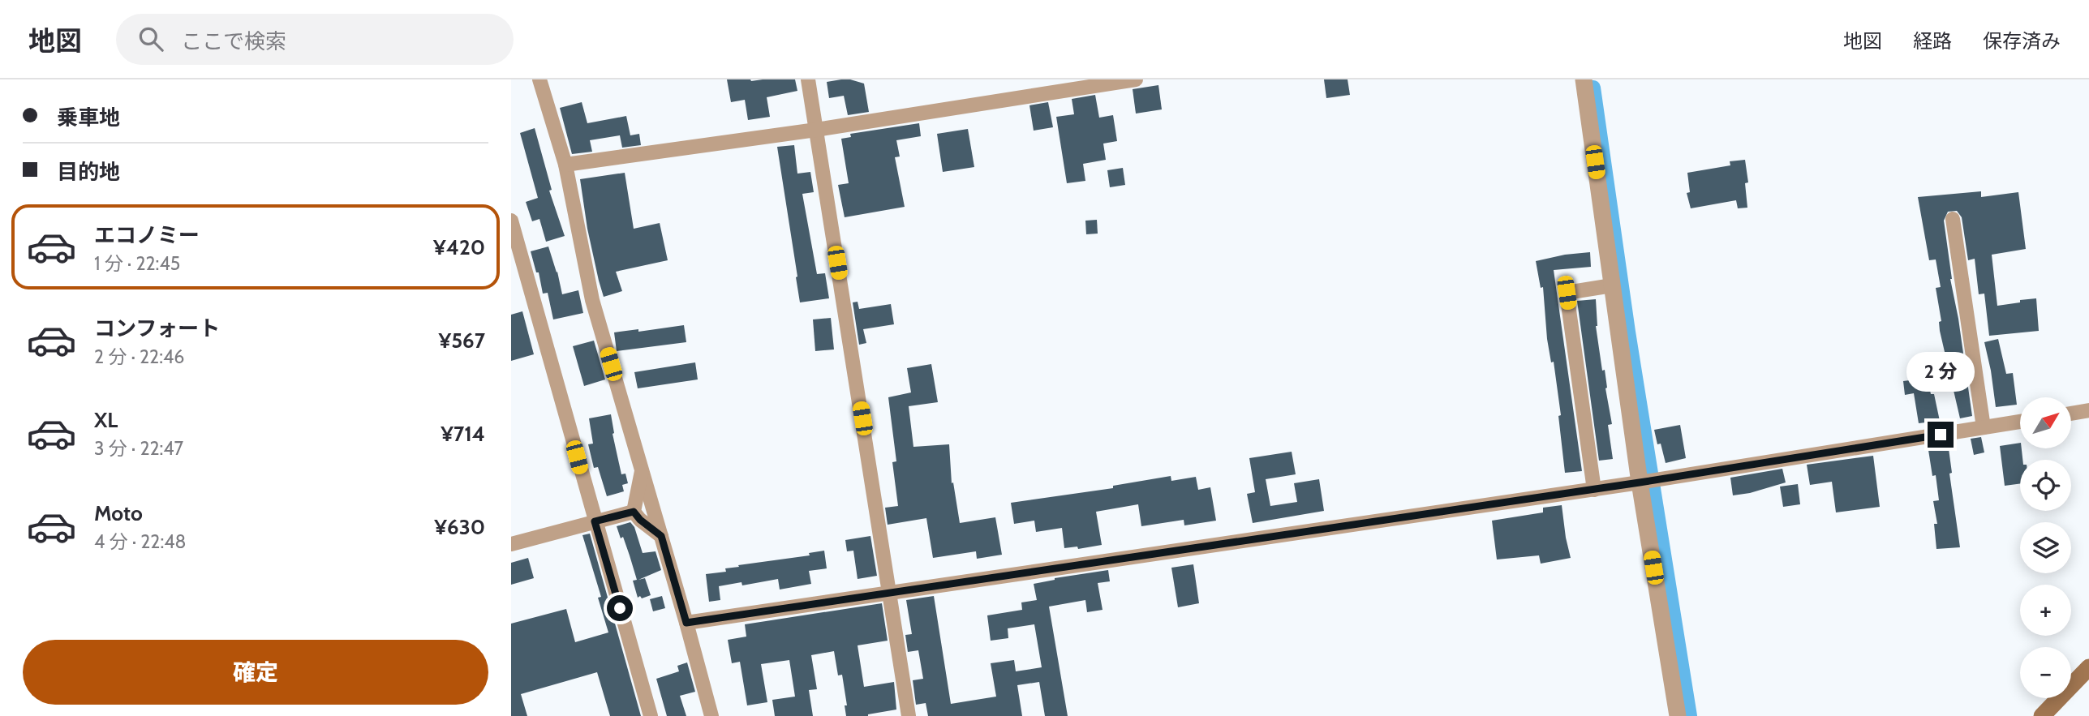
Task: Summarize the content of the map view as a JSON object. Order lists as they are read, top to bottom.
{
  "north": "top right",
  "page": {
    "header": "地図",
    "search": "ここで検索",
    "nav": ["地図", "経路", "保存済み"],
    "banner": ["乗車地", "目的地"],
    "list": [
      {
        "name": "エコノミー",
        "note": "1 分 · 22:45",
        "value": "¥420"
      },
      {
        "name": "コンフォート",
        "note": "2 分 · 22:46",
        "value": "¥567"
      },
      {
        "name": "XL",
        "note": "3 分 · 22:47",
        "value": "¥714"
      },
      {
        "name": "Moto",
        "note": "4 分 · 22:48",
        "value": "¥630"
      }
    ],
    "bubble": "2 分",
    "map_buttons": ["+", "−"],
    "buttons": "確定"
  }
}
